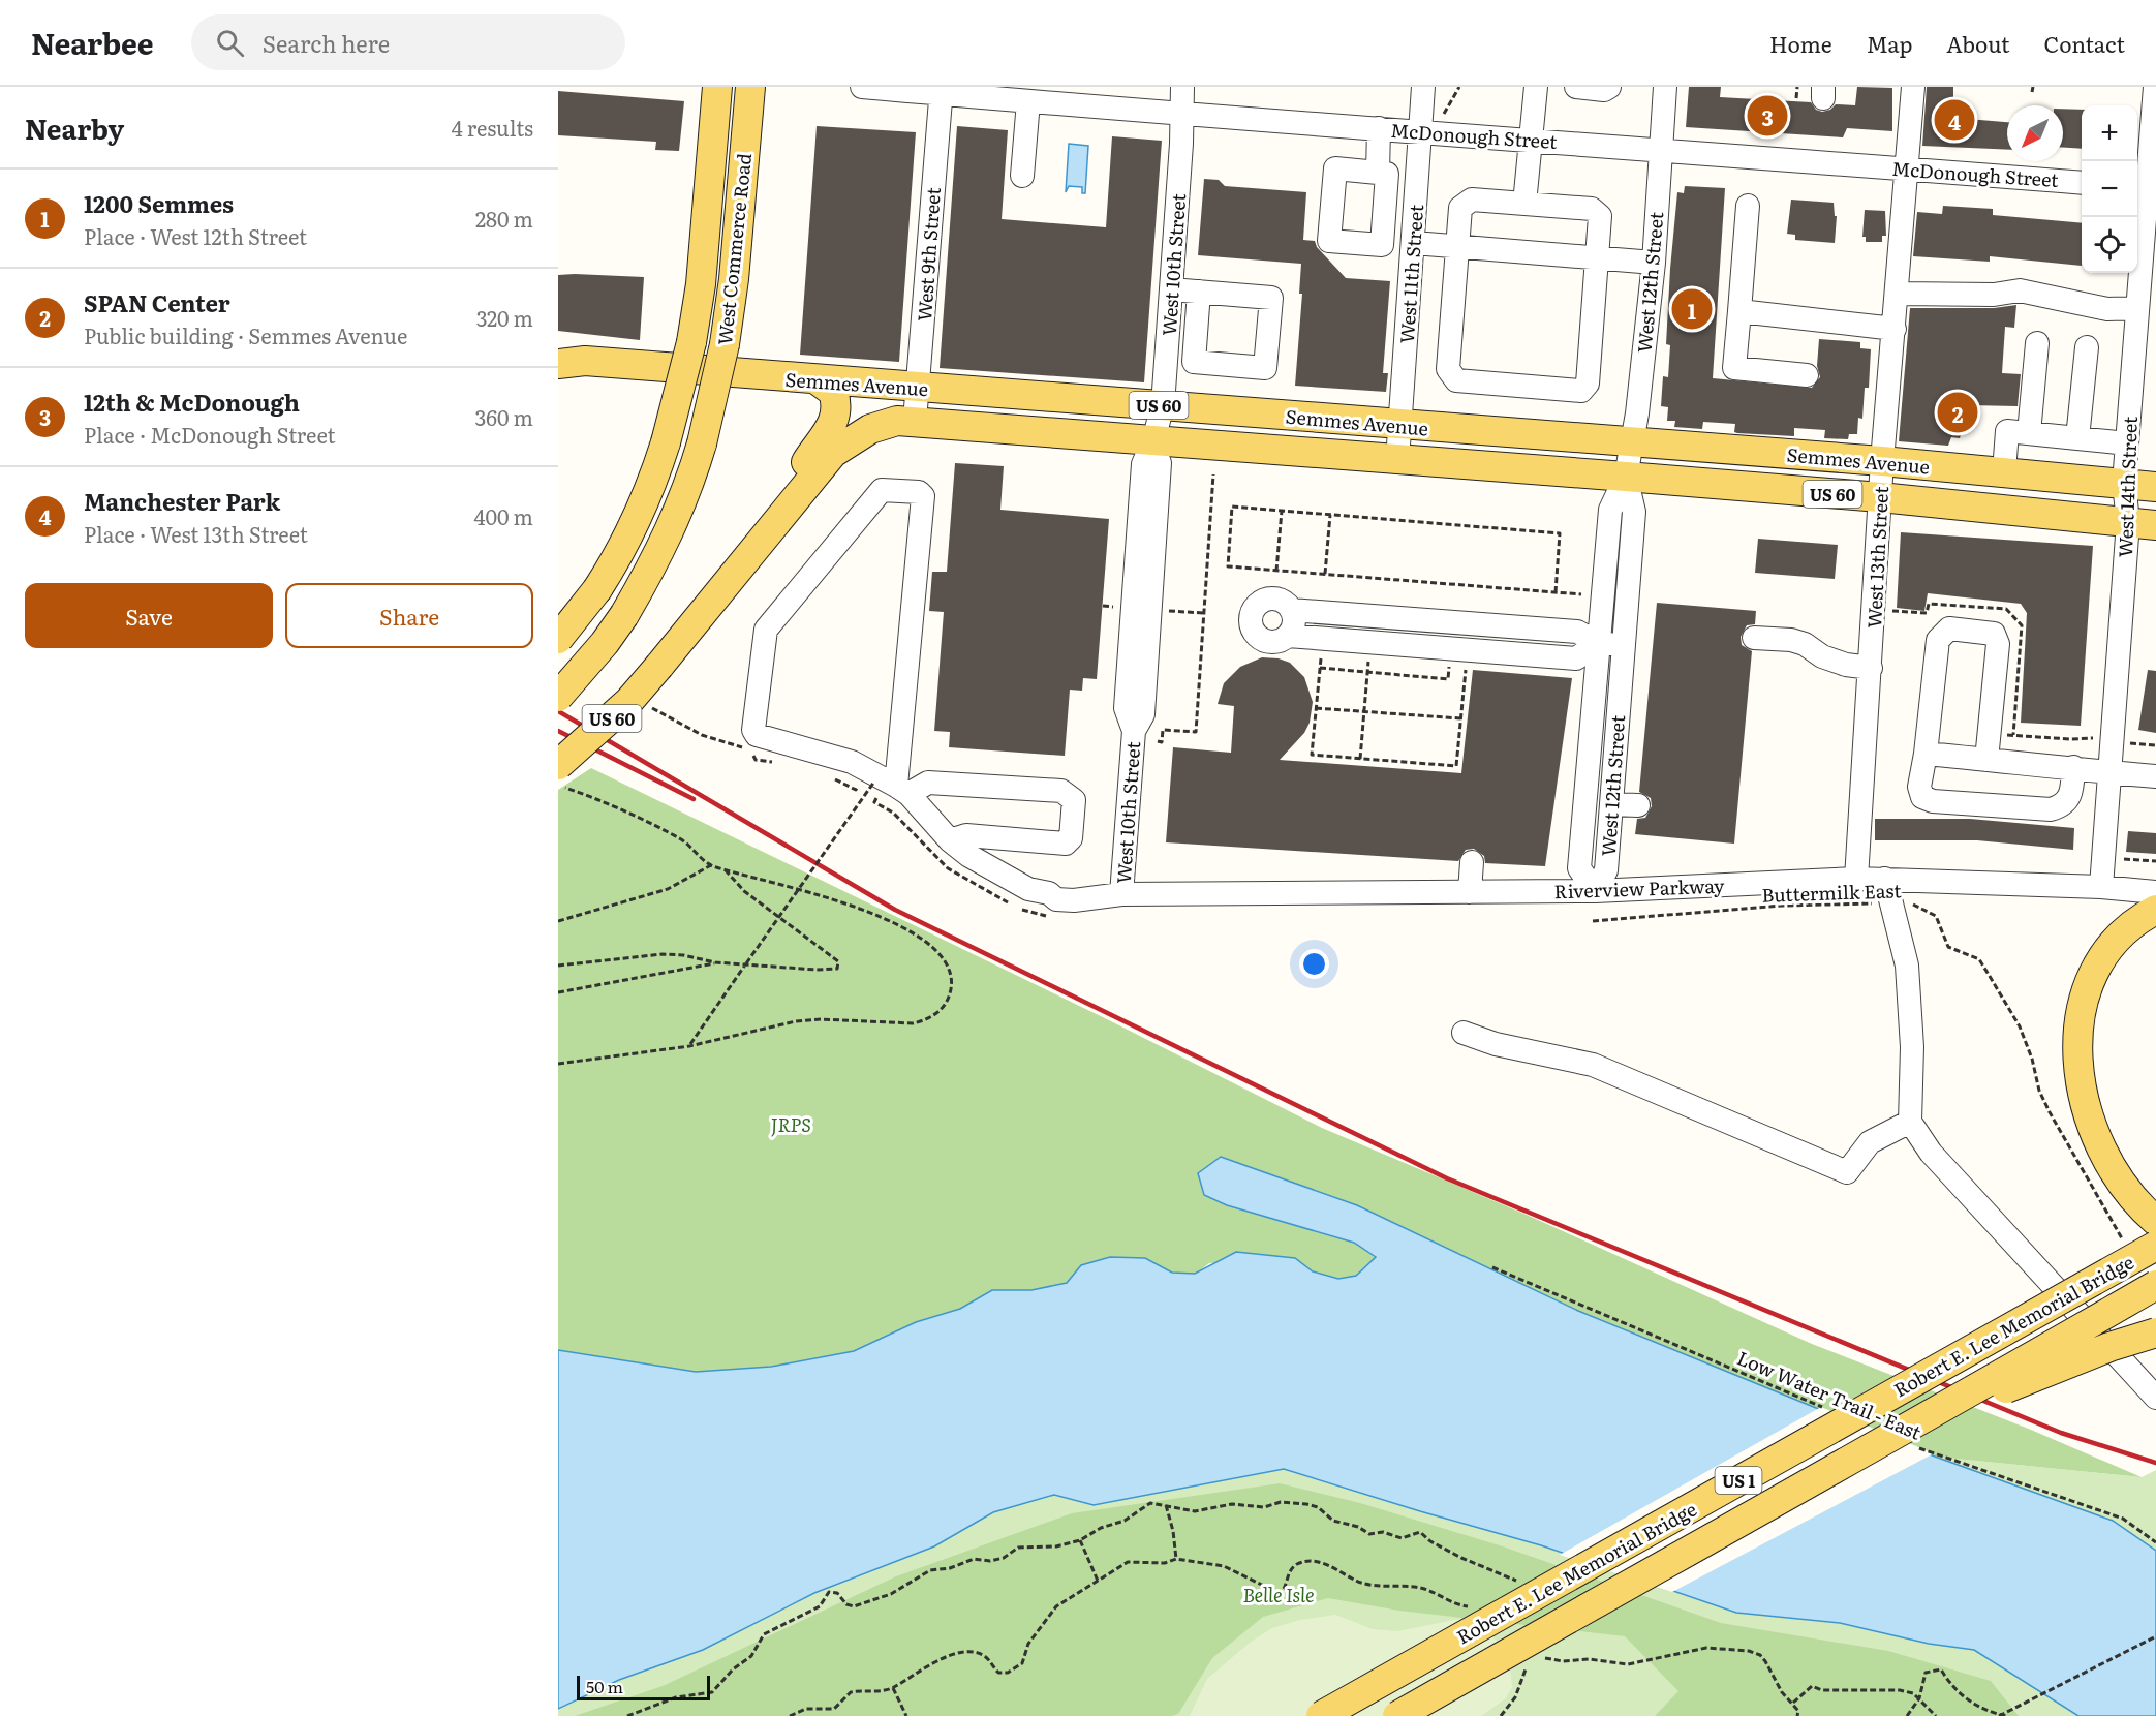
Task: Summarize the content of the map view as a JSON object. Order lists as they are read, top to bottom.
{
  "streets": {
    "main road": [
      "West Commerce Road",
      "Semmes Avenue",
      "US 60",
      "Robert E. Lee Memorial Bridge",
      "US 1"
    ],
    "street": [
      "McDonough Street",
      "West 9th Street",
      "West 10th Street",
      "West 11th Street",
      "West 12th Street",
      "West 14th Street",
      "West 13th Street",
      "Riverview Parkway"
    ],
    "path": ["Buttermilk East", "Low Water Trail - East"]
  },
  "crossings": [
    ["McDonough Street", "West 9th Street"],
    ["McDonough Street", "West 10th Street"],
    ["McDonough Street", "West 11th Street"],
    ["McDonough Street", "West 12th Street"],
    ["McDonough Street", "West 13th Street"],
    ["West 9th Street", "Semmes Avenue"],
    ["West 9th Street", "US 60"],
    ["West 10th Street", "Semmes Avenue"],
    ["West 10th Street", "Riverview Parkway"],
    ["West 11th Street", "Semmes Avenue"],
    ["West 12th Street", "Semmes Avenue"],
    ["West 12th Street", "Riverview Parkway"],
    ["Semmes Avenue", "US 60"],
    ["Semmes Avenue", "West 14th Street"],
    ["Semmes Avenue", "West 13th Street"],
    ["West 14th Street", "Riverview Parkway"],
    ["West 13th Street", "Riverview Parkway"],
    ["Buttermilk East", "Robert E. Lee Memorial Bridge"],
    ["Robert E. Lee Memorial Bridge", "Low Water Trail - East"]
  ],
  "parks": ["JRPS", "Belle Isle"],
  "scale_bar": "50 m",
  "north": "bottom left",
  "page": {
    "header": "Nearbee",
    "search": "Search here",
    "nav": [
      "Home",
      "Map",
      "About",
      "Contact"
    ],
    "heading": ["Nearby", "4 results"],
    "pins": [
      "3",
      "4",
      "1",
      "2"
    ],
    "map_buttons": ["+", "−"],
    "list": [
      {
        "mark": "1",
        "name": "1200 Semmes",
        "note": "Place · West 12th Street",
        "value": "280 m"
      },
      {
        "mark": "2",
        "name": "SPAN Center",
        "note": "Public building · Semmes Avenue",
        "value": "320 m"
      },
      {
        "mark": "3",
        "name": "12th & McDonough",
        "note": "Place · McDonough Street",
        "value": "360 m"
      },
      {
        "mark": "4",
        "name": "Manchester Park",
        "note": "Place · West 13th Street",
        "value": "400 m"
      }
    ],
    "buttons": ["Save", "Share"],
    "scale": "50 m"
  }
}
